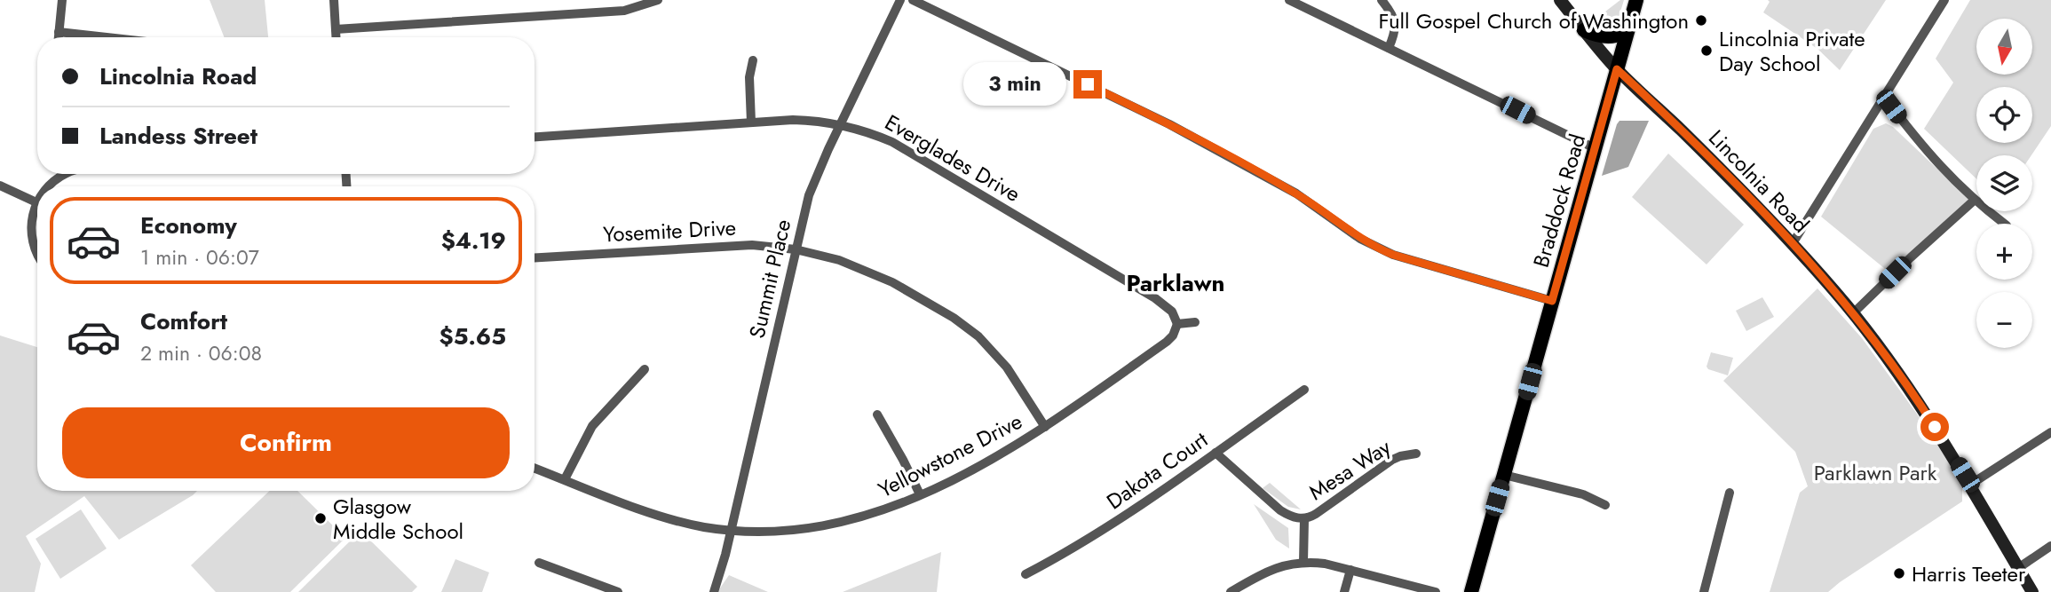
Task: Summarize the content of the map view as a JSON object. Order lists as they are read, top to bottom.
{
  "streets": {
    "main road": ["Lincolnia Road", "Braddock Road"],
    "street": [
      "Everglades Drive",
      "Yosemite Drive",
      "Summit Place",
      "Yellowstone Drive",
      "Mesa Way",
      "Dakota Court"
    ]
  },
  "crossings": [
    ["Everglades Drive", "Summit Place"],
    ["Everglades Drive", "Yellowstone Drive"],
    ["Lincolnia Road", "Braddock Road"],
    ["Yosemite Drive", "Summit Place"],
    ["Yosemite Drive", "Yellowstone Drive"],
    ["Summit Place", "Yellowstone Drive"]
  ],
  "districts": ["Parklawn"],
  "parks": ["Parklawn Park"],
  "places": [
    "Full Gospel Church of Washington",
    "Lincolnia Private Day School",
    "Glasgow Middle School",
    "Harris Teeter"
  ],
  "north": "bottom",
  "page": {
    "map_buttons": ["+", "−"],
    "banner": ["Lincolnia Road", "Landess Street"],
    "bubble": "3 min",
    "list": [
      {
        "name": "Economy",
        "note": "1 min · 06:07",
        "value": "$4.19"
      },
      {
        "name": "Comfort",
        "note": "2 min · 06:08",
        "value": "$5.65"
      }
    ],
    "buttons": "Confirm"
  }
}
